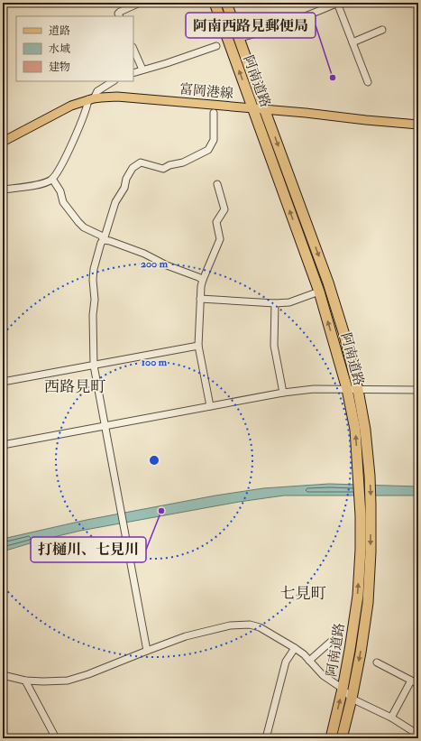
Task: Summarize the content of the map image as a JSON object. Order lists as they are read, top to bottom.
{
  "streets": {
    "highway": ["阿南道路"],
    "main road": ["富岡港線"]
  },
  "crossings": [
    ["阿南道路", "富岡港線"]
  ],
  "districts": ["西路見町", "七見町"],
  "places": ["阿南西路見郵便局", "打樋川、七見川"],
  "legend": ["道路", "水域", "建物"],
  "rings": ["200 m", "100 m"]
}
